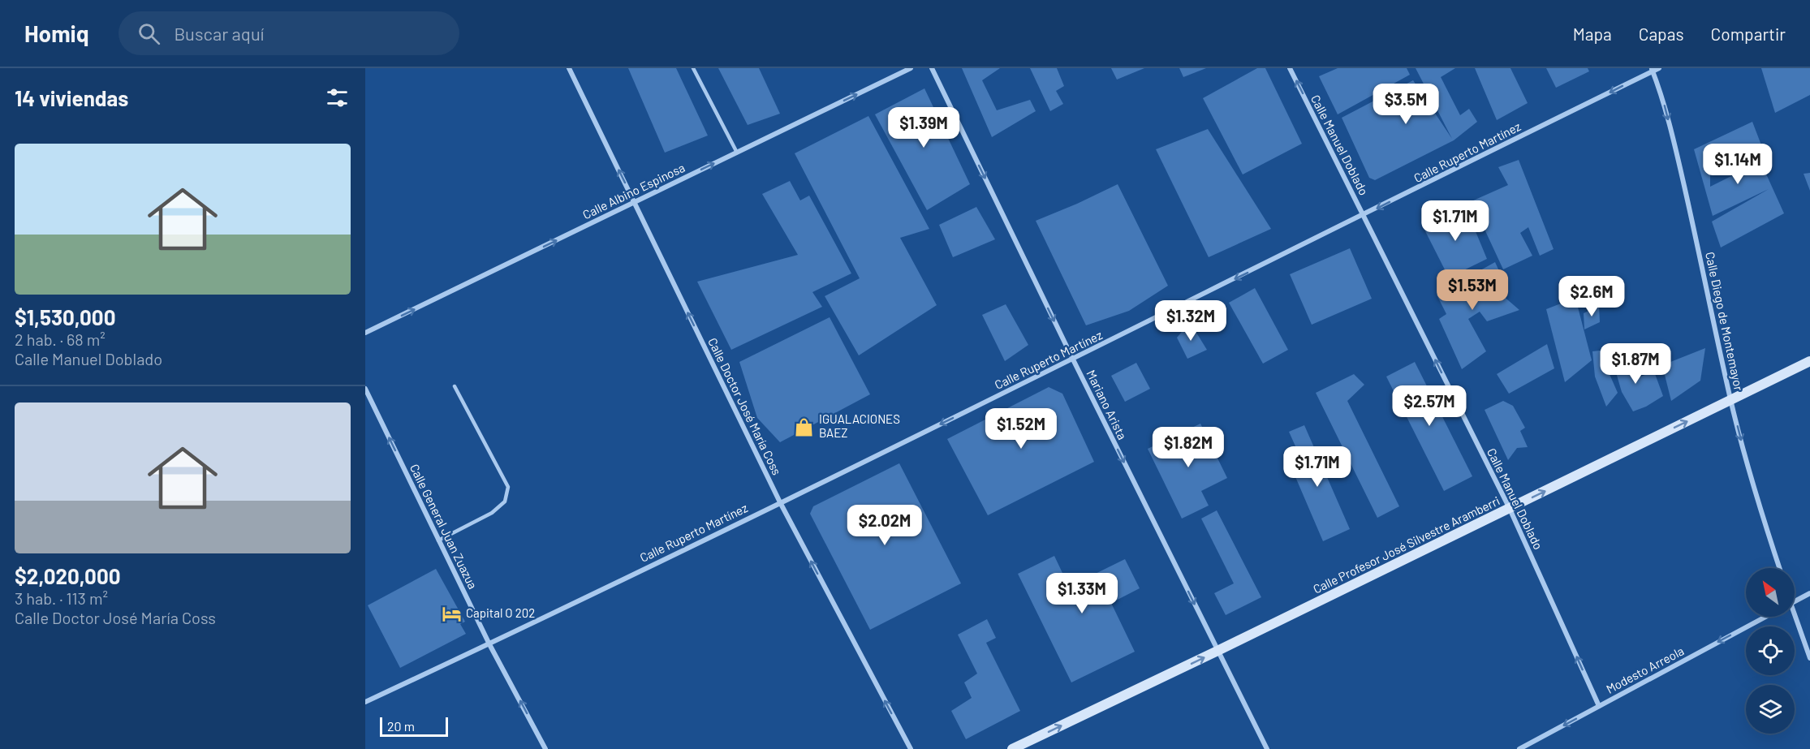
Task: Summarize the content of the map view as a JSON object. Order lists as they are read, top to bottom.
{
  "streets": {
    "main road": ["Calle Profesor José Silvestre Aramberri"],
    "street": [
      "Calle Manuel Doblado",
      "Calle Ruperto Martínez",
      "Calle Albino Espinosa",
      "Calle Diego de Montemayor",
      "Mariano Arista",
      "Calle Doctor José María Coss",
      "Calle General Juan Zuazua",
      "Modesto Arreola"
    ]
  },
  "crossings": [
    ["Calle Manuel Doblado", "Calle Ruperto Martínez"],
    ["Calle Manuel Doblado", "Calle Profesor José Silvestre Aramberri"],
    ["Calle Manuel Doblado", "Modesto Arreola"],
    ["Calle Ruperto Martínez", "Calle Diego de Montemayor"],
    ["Calle Ruperto Martínez", "Mariano Arista"],
    ["Calle Ruperto Martínez", "Calle Doctor José María Coss"],
    ["Calle Ruperto Martínez", "Calle General Juan Zuazua"],
    ["Calle Albino Espinosa", "Calle Doctor José María Coss"],
    ["Calle Diego de Montemayor", "Calle Profesor José Silvestre Aramberri"],
    ["Mariano Arista", "Calle Profesor José Silvestre Aramberri"]
  ],
  "one_way": [
    "Calle Manuel Doblado",
    "Calle Ruperto Martínez",
    "Calle Albino Espinosa",
    "Calle Diego de Montemayor",
    "Mariano Arista",
    "Calle Doctor José María Coss",
    "Calle General Juan Zuazua",
    "Calle Profesor José Silvestre Aramberri",
    "Modesto Arreola"
  ],
  "places": {
    "shop": ["IGUALACIONES BAEZ"],
    "hotel": ["Capital O 202"]
  },
  "scale_bar": "20 m",
  "north": "top left",
  "page": {
    "header": "Homiq",
    "search": "Buscar aquí",
    "nav": ["Mapa", "Capas", "Compartir"],
    "heading": "14 viviendas",
    "price": [
      "$3.5M",
      "$1.39M",
      "$1.14M",
      "$1.71M",
      "$1.53M",
      "$2.6M",
      "$1.32M",
      "$1.87M",
      "$2.57M",
      "$1.52M",
      "$1.82M",
      "$1.71M",
      "$2.02M",
      "$1.33M"
    ],
    "list": [
      {
        "name": "$1,530,000",
        "note": "2 hab. · 68 m² · Calle Manuel Doblado"
      },
      {
        "name": "$2,020,000",
        "note": "3 hab. · 113 m² · Calle Doctor José María Coss"
      }
    ],
    "scale": "20 m"
  }
}
